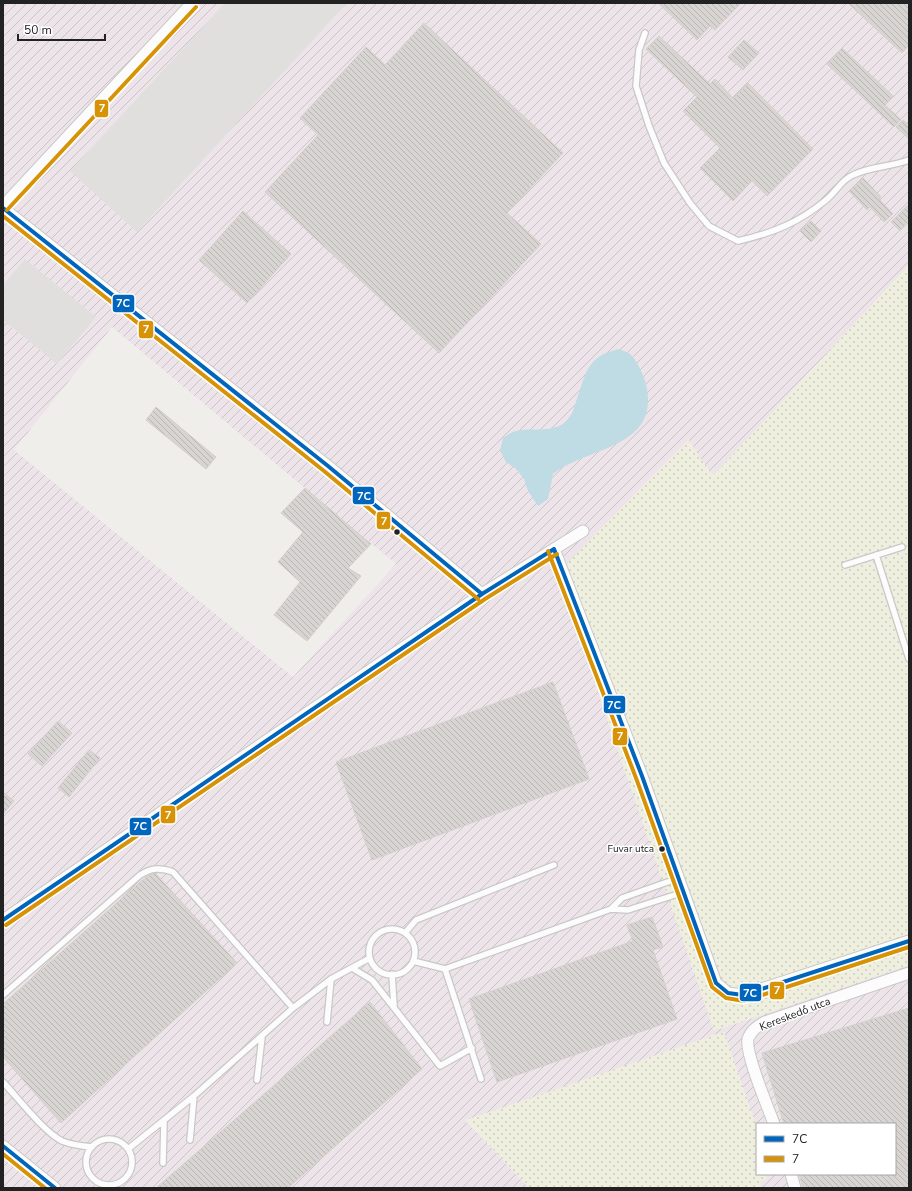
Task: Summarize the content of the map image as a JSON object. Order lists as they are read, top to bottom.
{
  "streets": {
    "street": ["Kereskedő utca"]
  },
  "places": ["Fuvar utca"],
  "lines": ["transit line 7", "transit line 7C"],
  "legend": ["7C", "7"],
  "scale_bar": "50 m"
}
